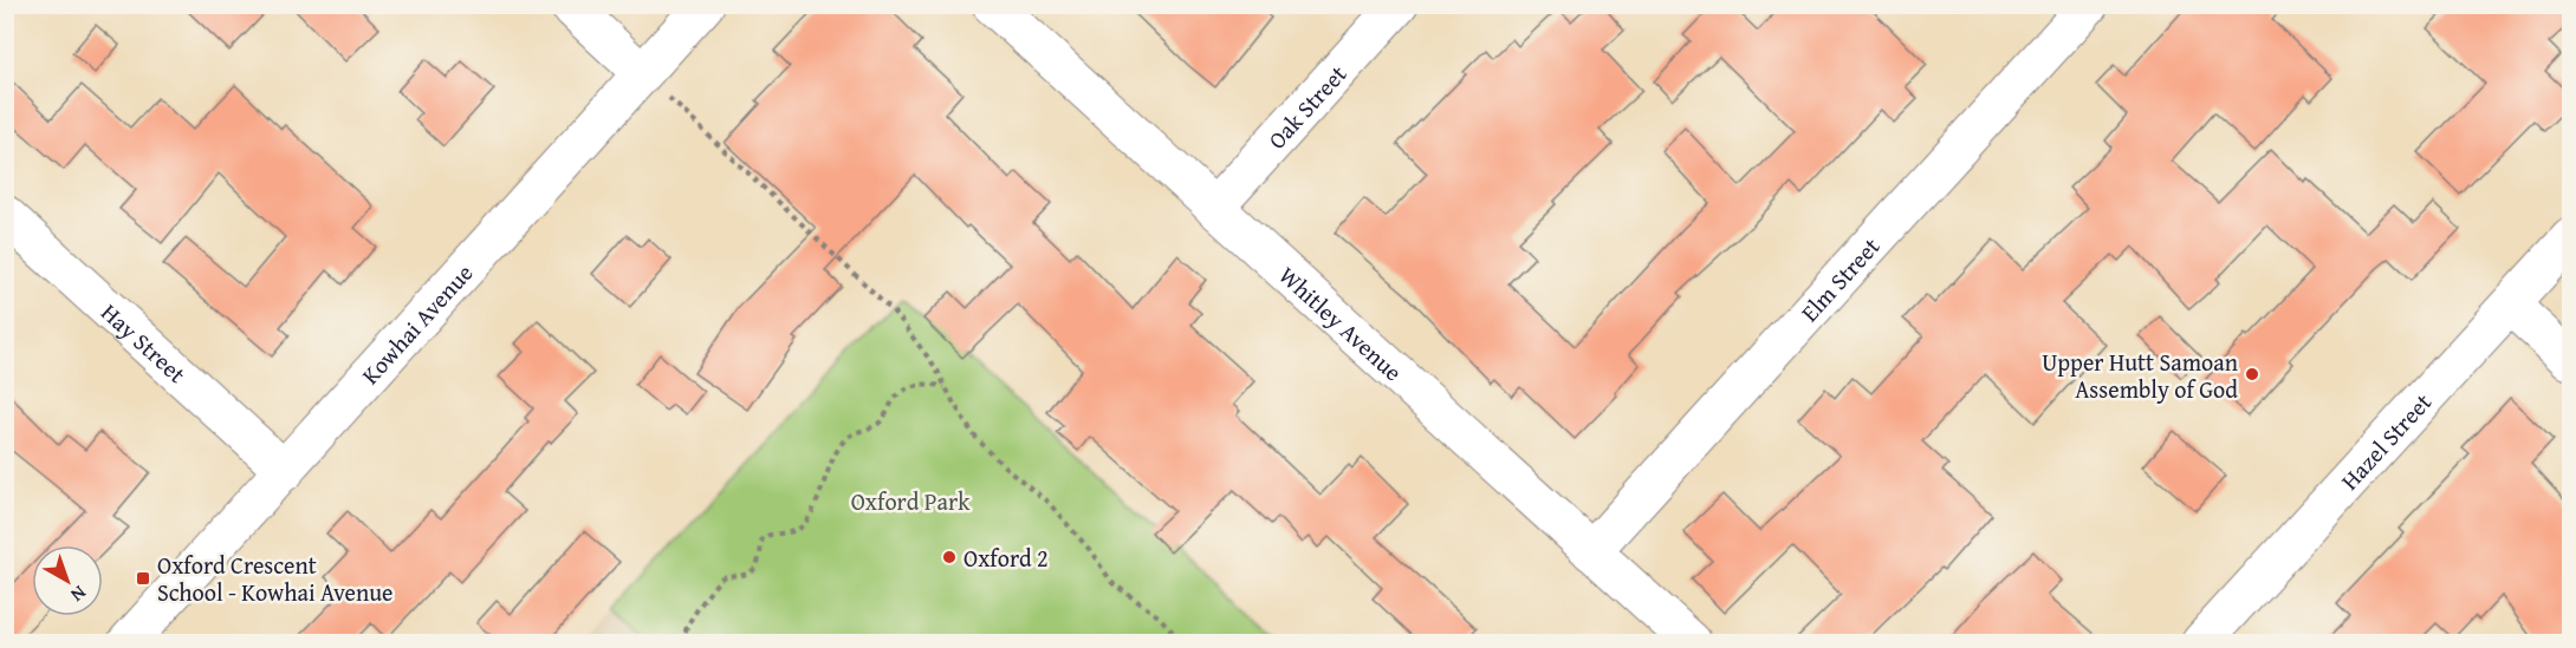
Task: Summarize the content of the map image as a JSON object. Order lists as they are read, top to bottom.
{
  "streets": {
    "street": [
      "Oak Street",
      "Elm Street",
      "Whitley Avenue",
      "Kowhai Avenue",
      "Hay Street",
      "Hazel Street"
    ]
  },
  "crossings": [
    ["Oak Street", "Whitley Avenue"],
    ["Elm Street", "Whitley Avenue"],
    ["Kowhai Avenue", "Hay Street"]
  ],
  "parks": ["Oxford Park"],
  "places": {
    "other": ["Upper Hutt Samoan Assembly of God", "Oxford 2"],
    "transit": ["Oxford Crescent School - Kowhai Avenue"]
  },
  "north": "bottom right"
}
